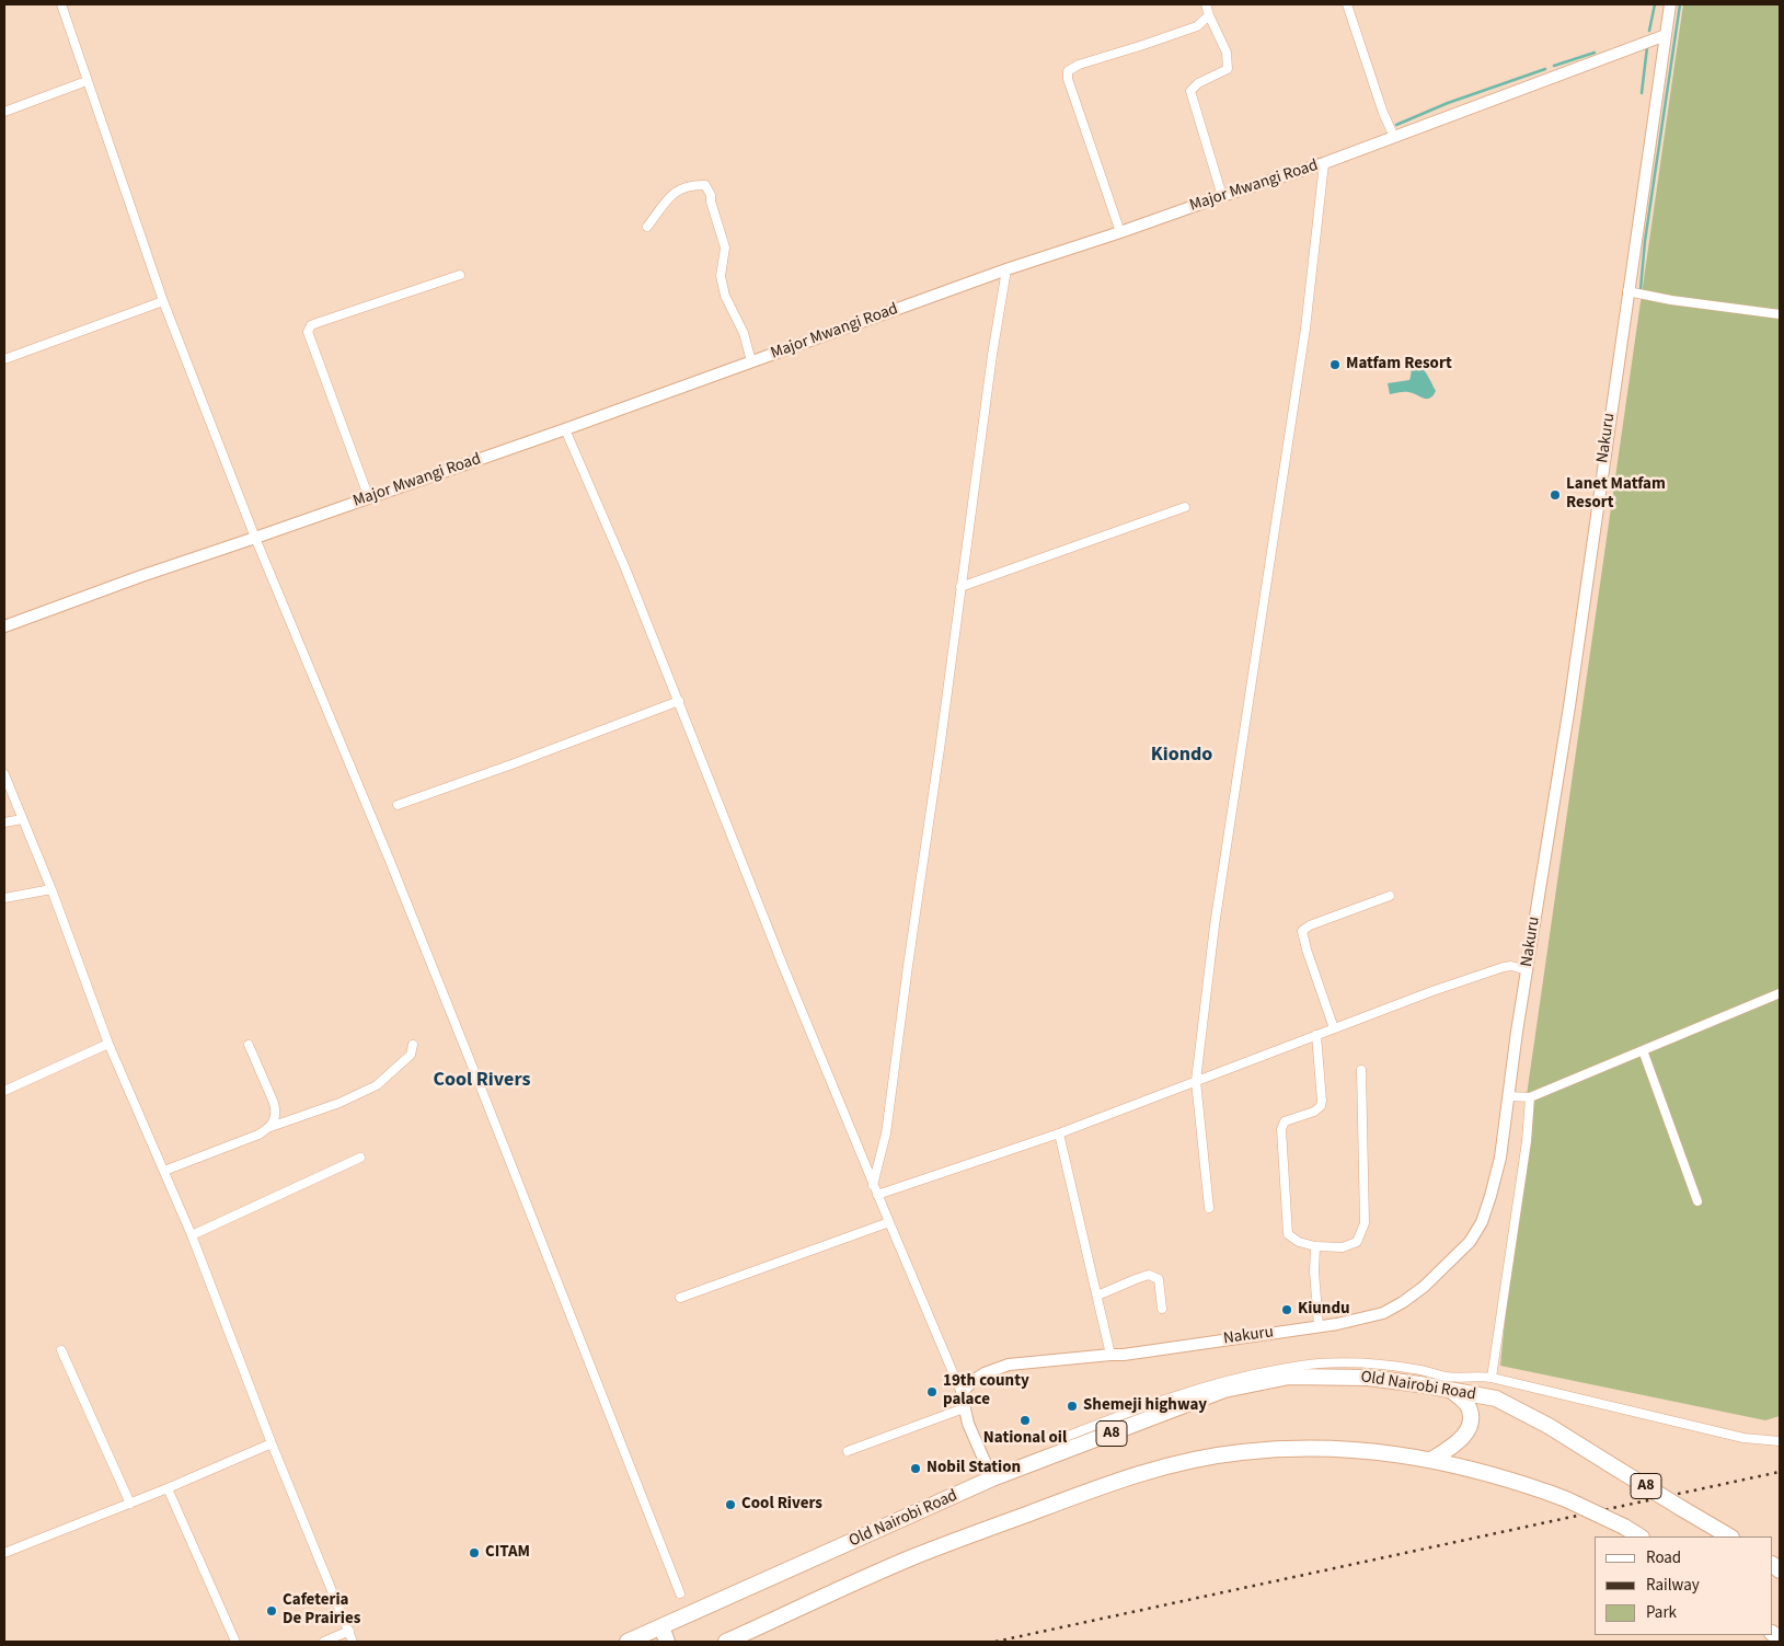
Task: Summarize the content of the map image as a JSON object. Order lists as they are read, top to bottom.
{
  "streets": {
    "highway": ["Old Nairobi Road", "A8"],
    "main road": ["Major Mwangi Road", "Nakuru"]
  },
  "crossings": [
    ["Major Mwangi Road", "Nakuru"]
  ],
  "districts": ["Kiondo", "Cool Rivers"],
  "places": [
    "Matfam Resort",
    "Lanet Matfam Resort",
    "Kiundu",
    "19th county palace",
    "Shemeji highway",
    "National oil",
    "Nobil Station",
    "Cool Rivers",
    "CITAM",
    "Cafeteria De Prairies"
  ],
  "legend": ["Road", "Railway", "Park"]
}
